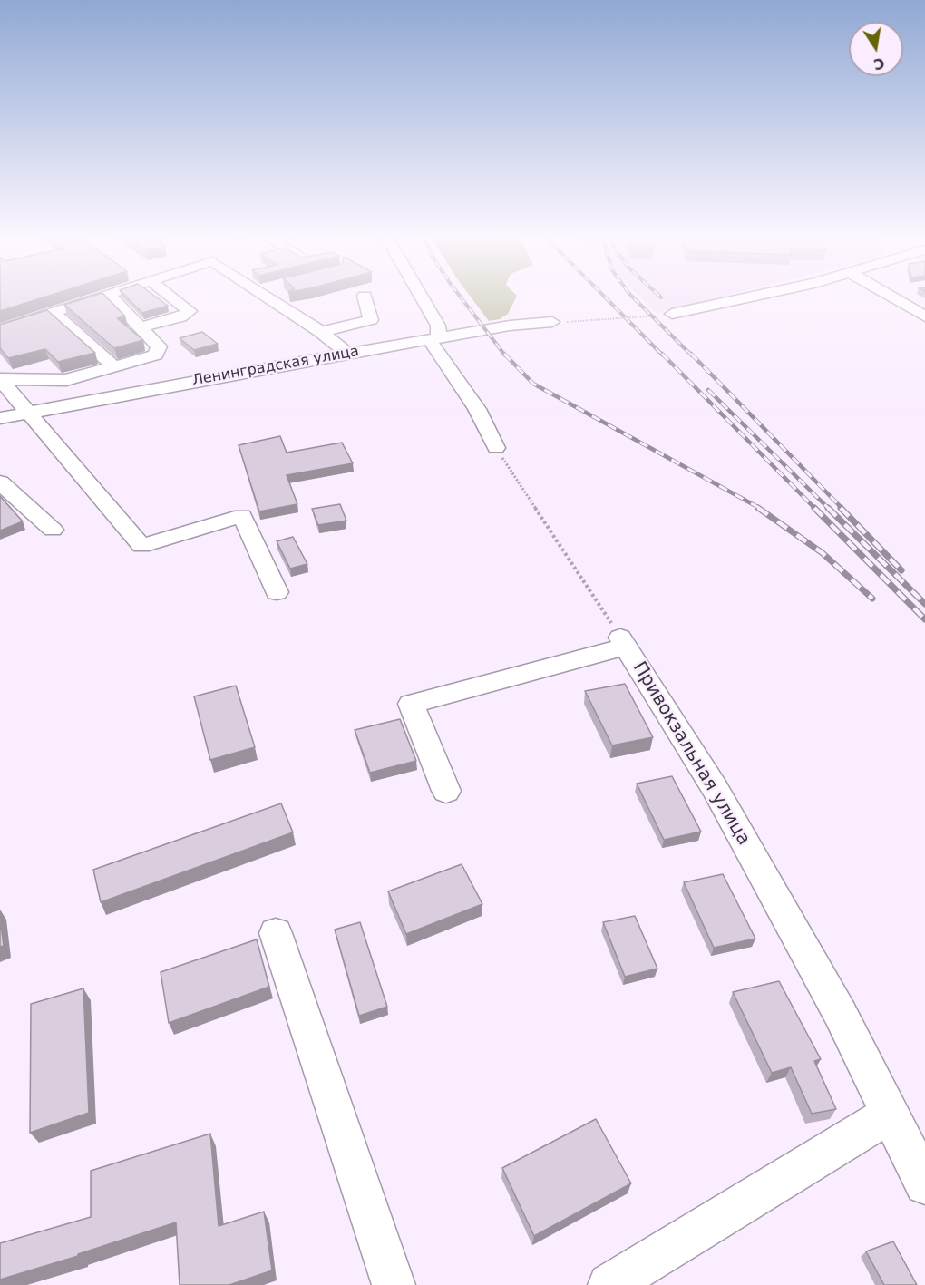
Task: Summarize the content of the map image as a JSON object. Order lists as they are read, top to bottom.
{
  "streets": {
    "street": ["Ленинградская улица", "Привокзальная улица"]
  },
  "north": "bottom"
}
